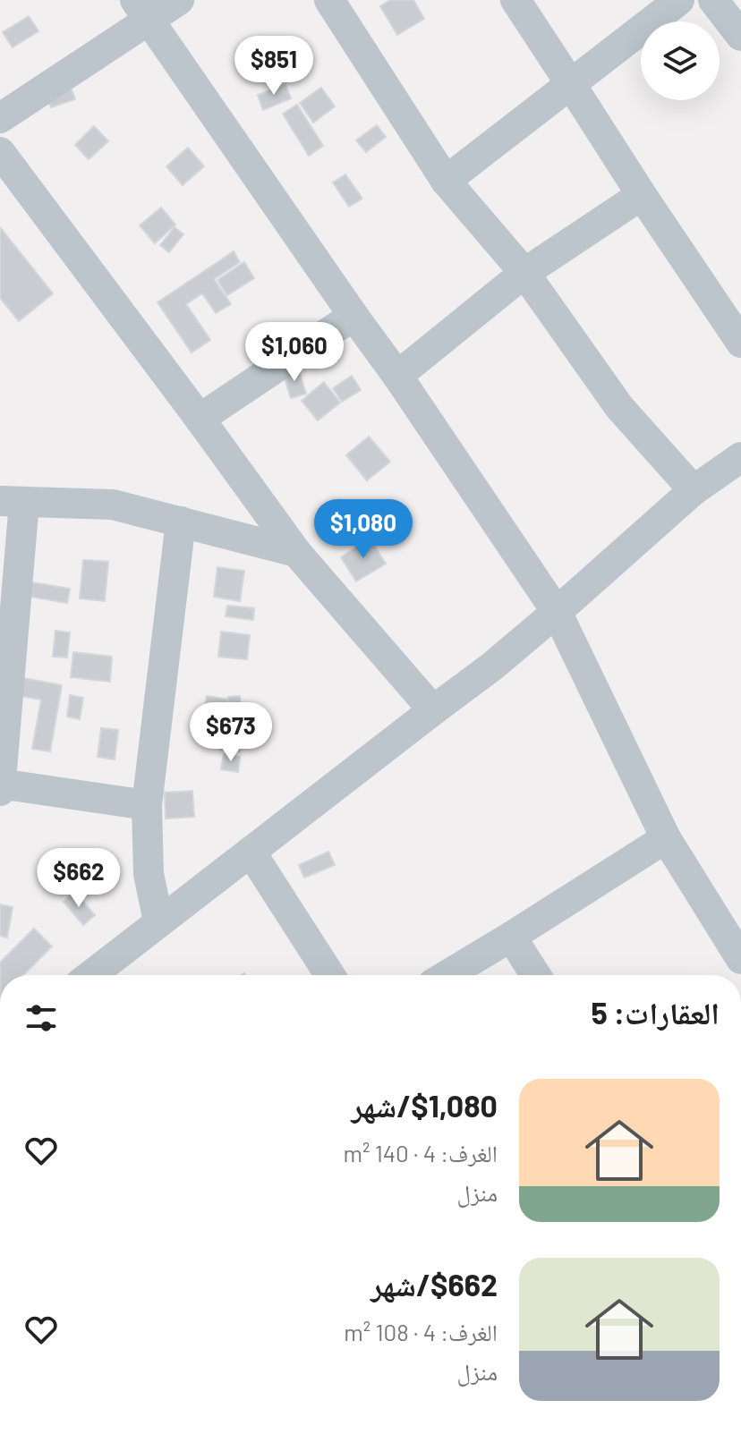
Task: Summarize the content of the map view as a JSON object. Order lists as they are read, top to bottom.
{
  "page": {
    "price": [
      "$851",
      "$1,060",
      "$1,080",
      "$673",
      "$662"
    ],
    "heading": "العقارات: 5",
    "list": [
      {
        "name": "$1,080/شهر",
        "note": "الغرف: 4 · 140 m² · منزل"
      },
      {
        "name": "$662/شهر",
        "note": "الغرف: 4 · 108 m² · منزل"
      }
    ]
  }
}
